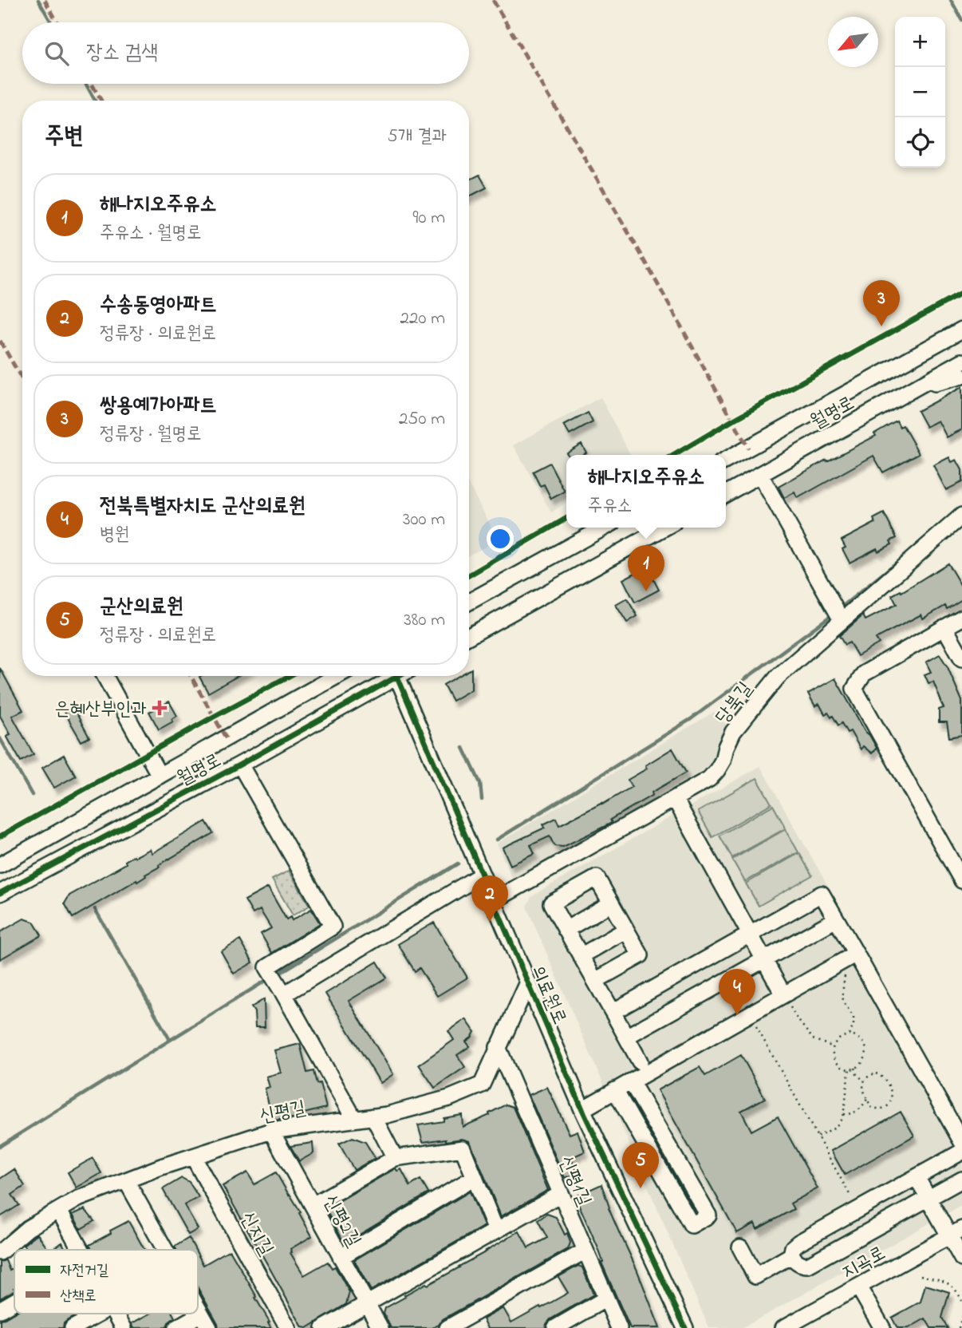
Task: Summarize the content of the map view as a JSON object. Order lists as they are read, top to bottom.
{
  "streets": {
    "street": [
      "월명로",
      "당북길",
      "의료원로",
      "신평길",
      "신평1길",
      "신평2길",
      "신지길",
      "지곡로"
    ]
  },
  "crossings": [
    ["당북길", "의료원로"],
    ["의료원로", "신평길"],
    ["신평길", "신평1길"],
    ["신평길", "신평2길"],
    ["신평길", "신지길"]
  ],
  "places": {
    "health": ["은혜산부인과"]
  },
  "legend": ["자전거길", "산책로"],
  "north": "bottom left",
  "page": {
    "map_buttons": ["+", "−"],
    "search": "장소 검색",
    "heading": ["주변", "5개 결과"],
    "list": [
      {
        "mark": "1",
        "name": "해나지오주유소",
        "note": "주유소 · 월명로",
        "value": "90 m"
      },
      {
        "mark": "2",
        "name": "수송동영아파트",
        "note": "정류장 · 의료원로",
        "value": "220 m"
      },
      {
        "mark": "3",
        "name": "쌍용예가아파트",
        "note": "정류장 · 월명로",
        "value": "250 m"
      },
      {
        "mark": "4",
        "name": "전북특별자치도 군산의료원",
        "note": "병원",
        "value": "300 m"
      },
      {
        "mark": "5",
        "name": "군산의료원",
        "note": "정류장 · 의료원로",
        "value": "380 m"
      }
    ],
    "pins": [
      "3",
      "1",
      "2",
      "4",
      "5"
    ],
    "popup": ["해나지오주유소", "주유소"]
  }
}
